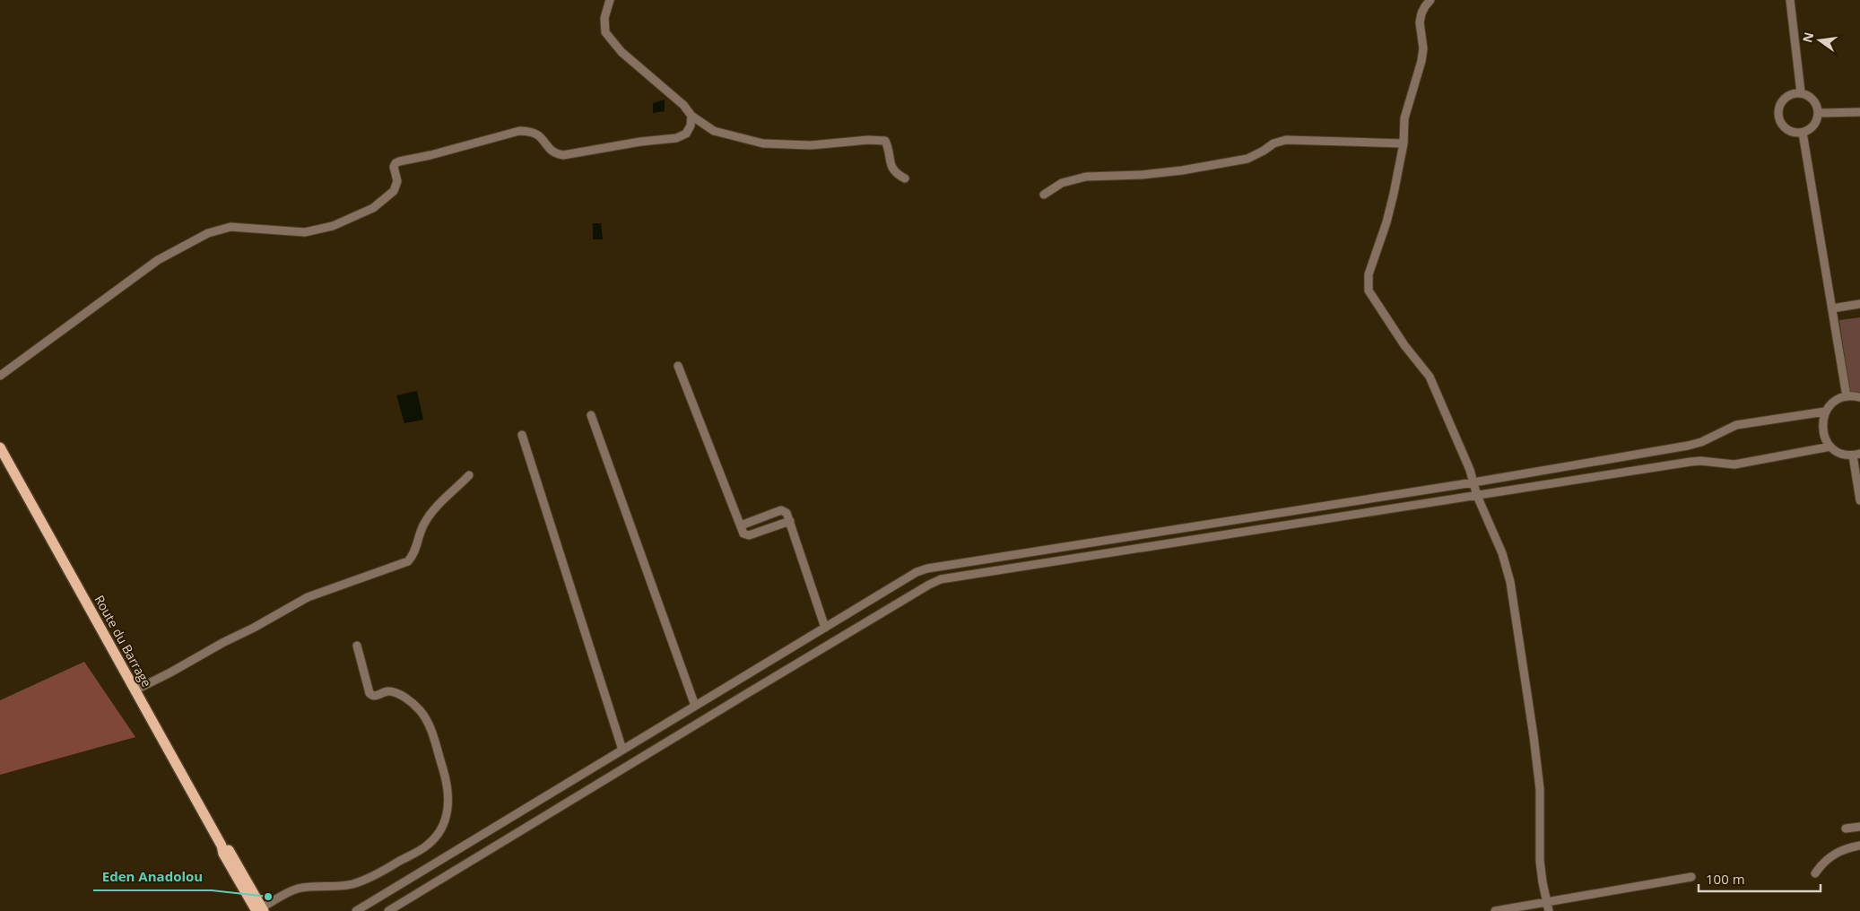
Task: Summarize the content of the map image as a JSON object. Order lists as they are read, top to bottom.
{
  "streets": {
    "main road": ["Route du Barrage"]
  },
  "places": ["Eden Anadolou"],
  "scale_bar": "100 m",
  "north": "left"
}
